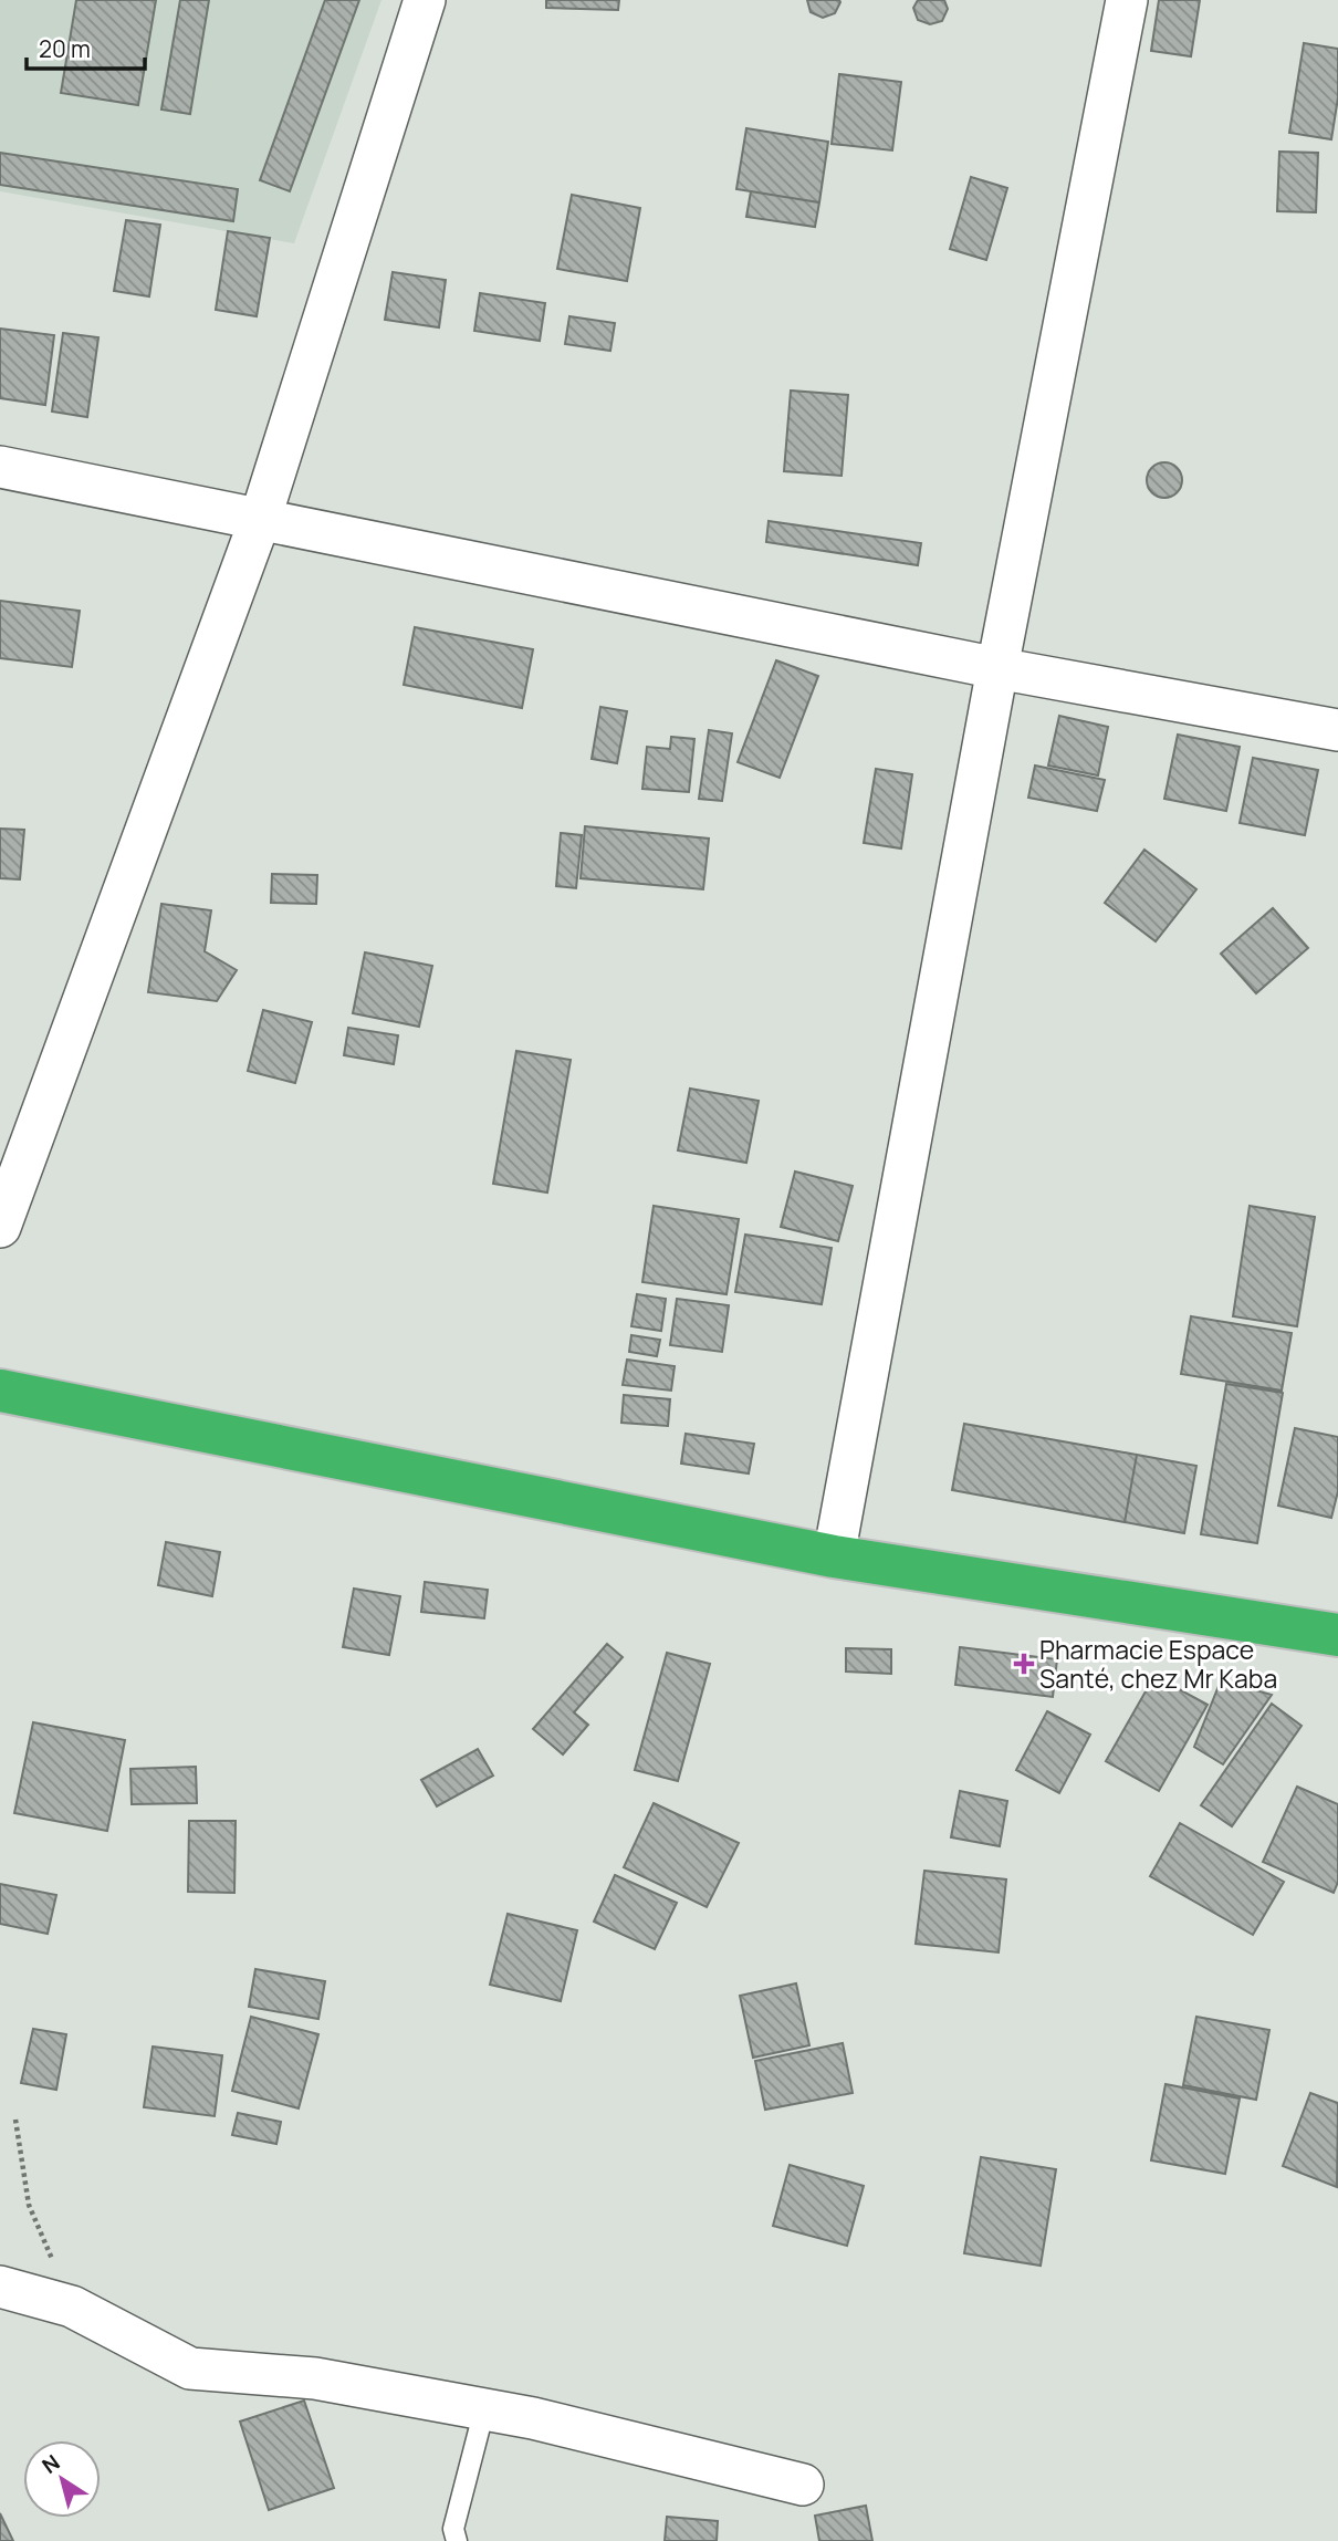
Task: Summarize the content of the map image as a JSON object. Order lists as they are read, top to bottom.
{
  "places": {
    "health": ["Pharmacie Espace Santé, chez Mr Kaba"]
  },
  "scale_bar": "20 m",
  "north": "top left"
}
